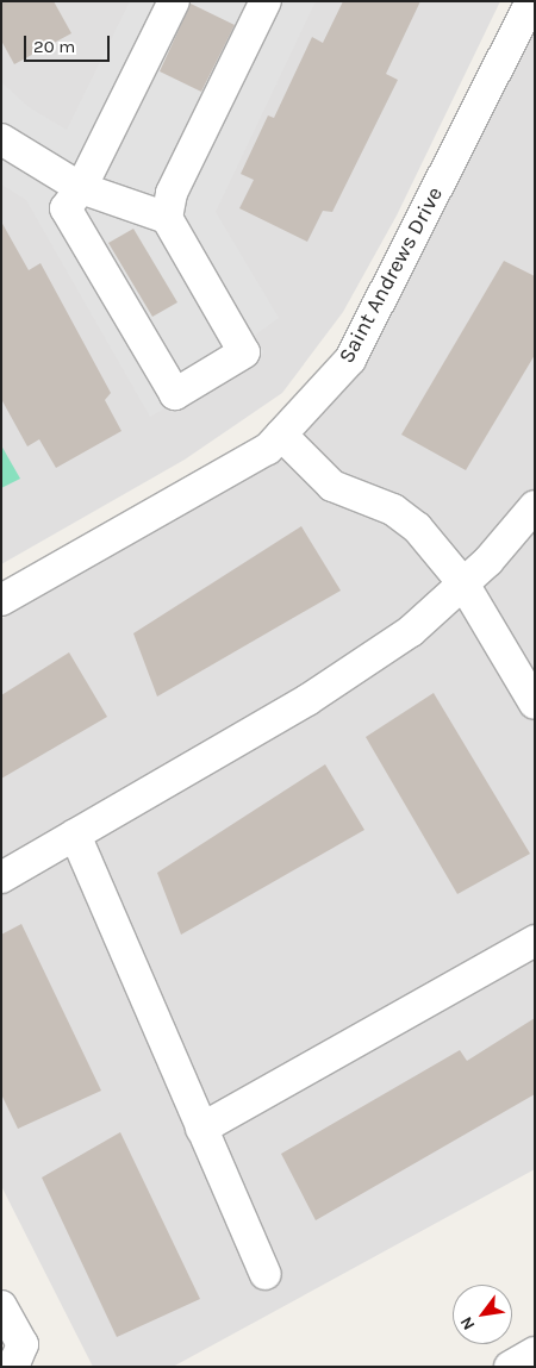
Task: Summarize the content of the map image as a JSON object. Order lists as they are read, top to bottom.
{
  "streets": {
    "street": ["Saint Andrews Drive"]
  },
  "scale_bar": "20 m",
  "north": "bottom left"
}
